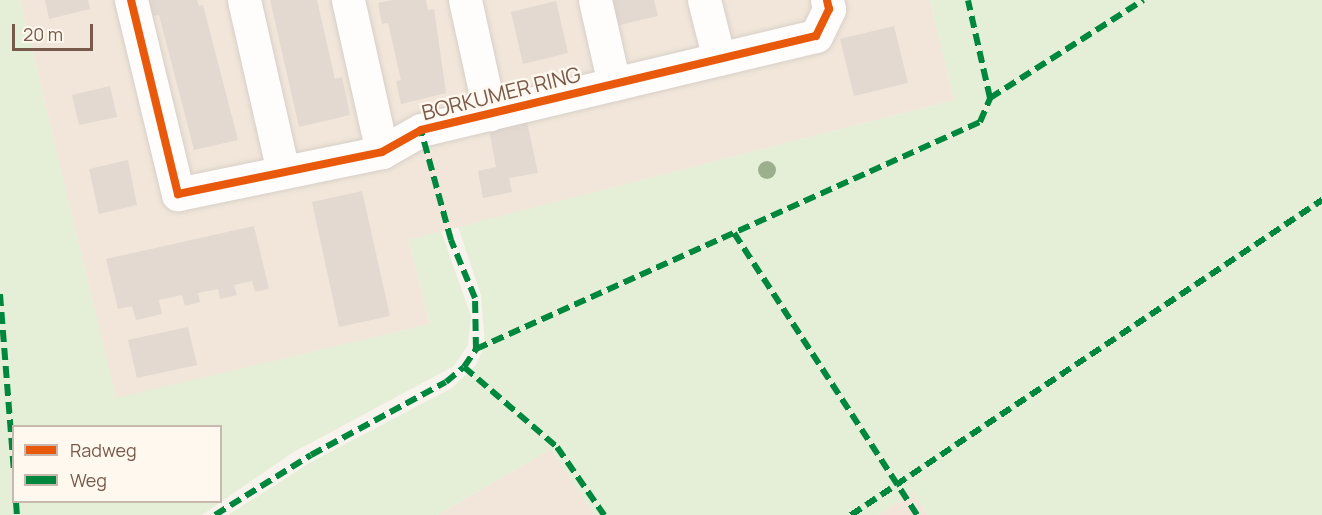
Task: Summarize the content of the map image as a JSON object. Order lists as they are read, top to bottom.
{
  "streets": {
    "street": ["BORKUMER RING"]
  },
  "legend": ["Radweg", "Weg"],
  "scale_bar": "20 m"
}
